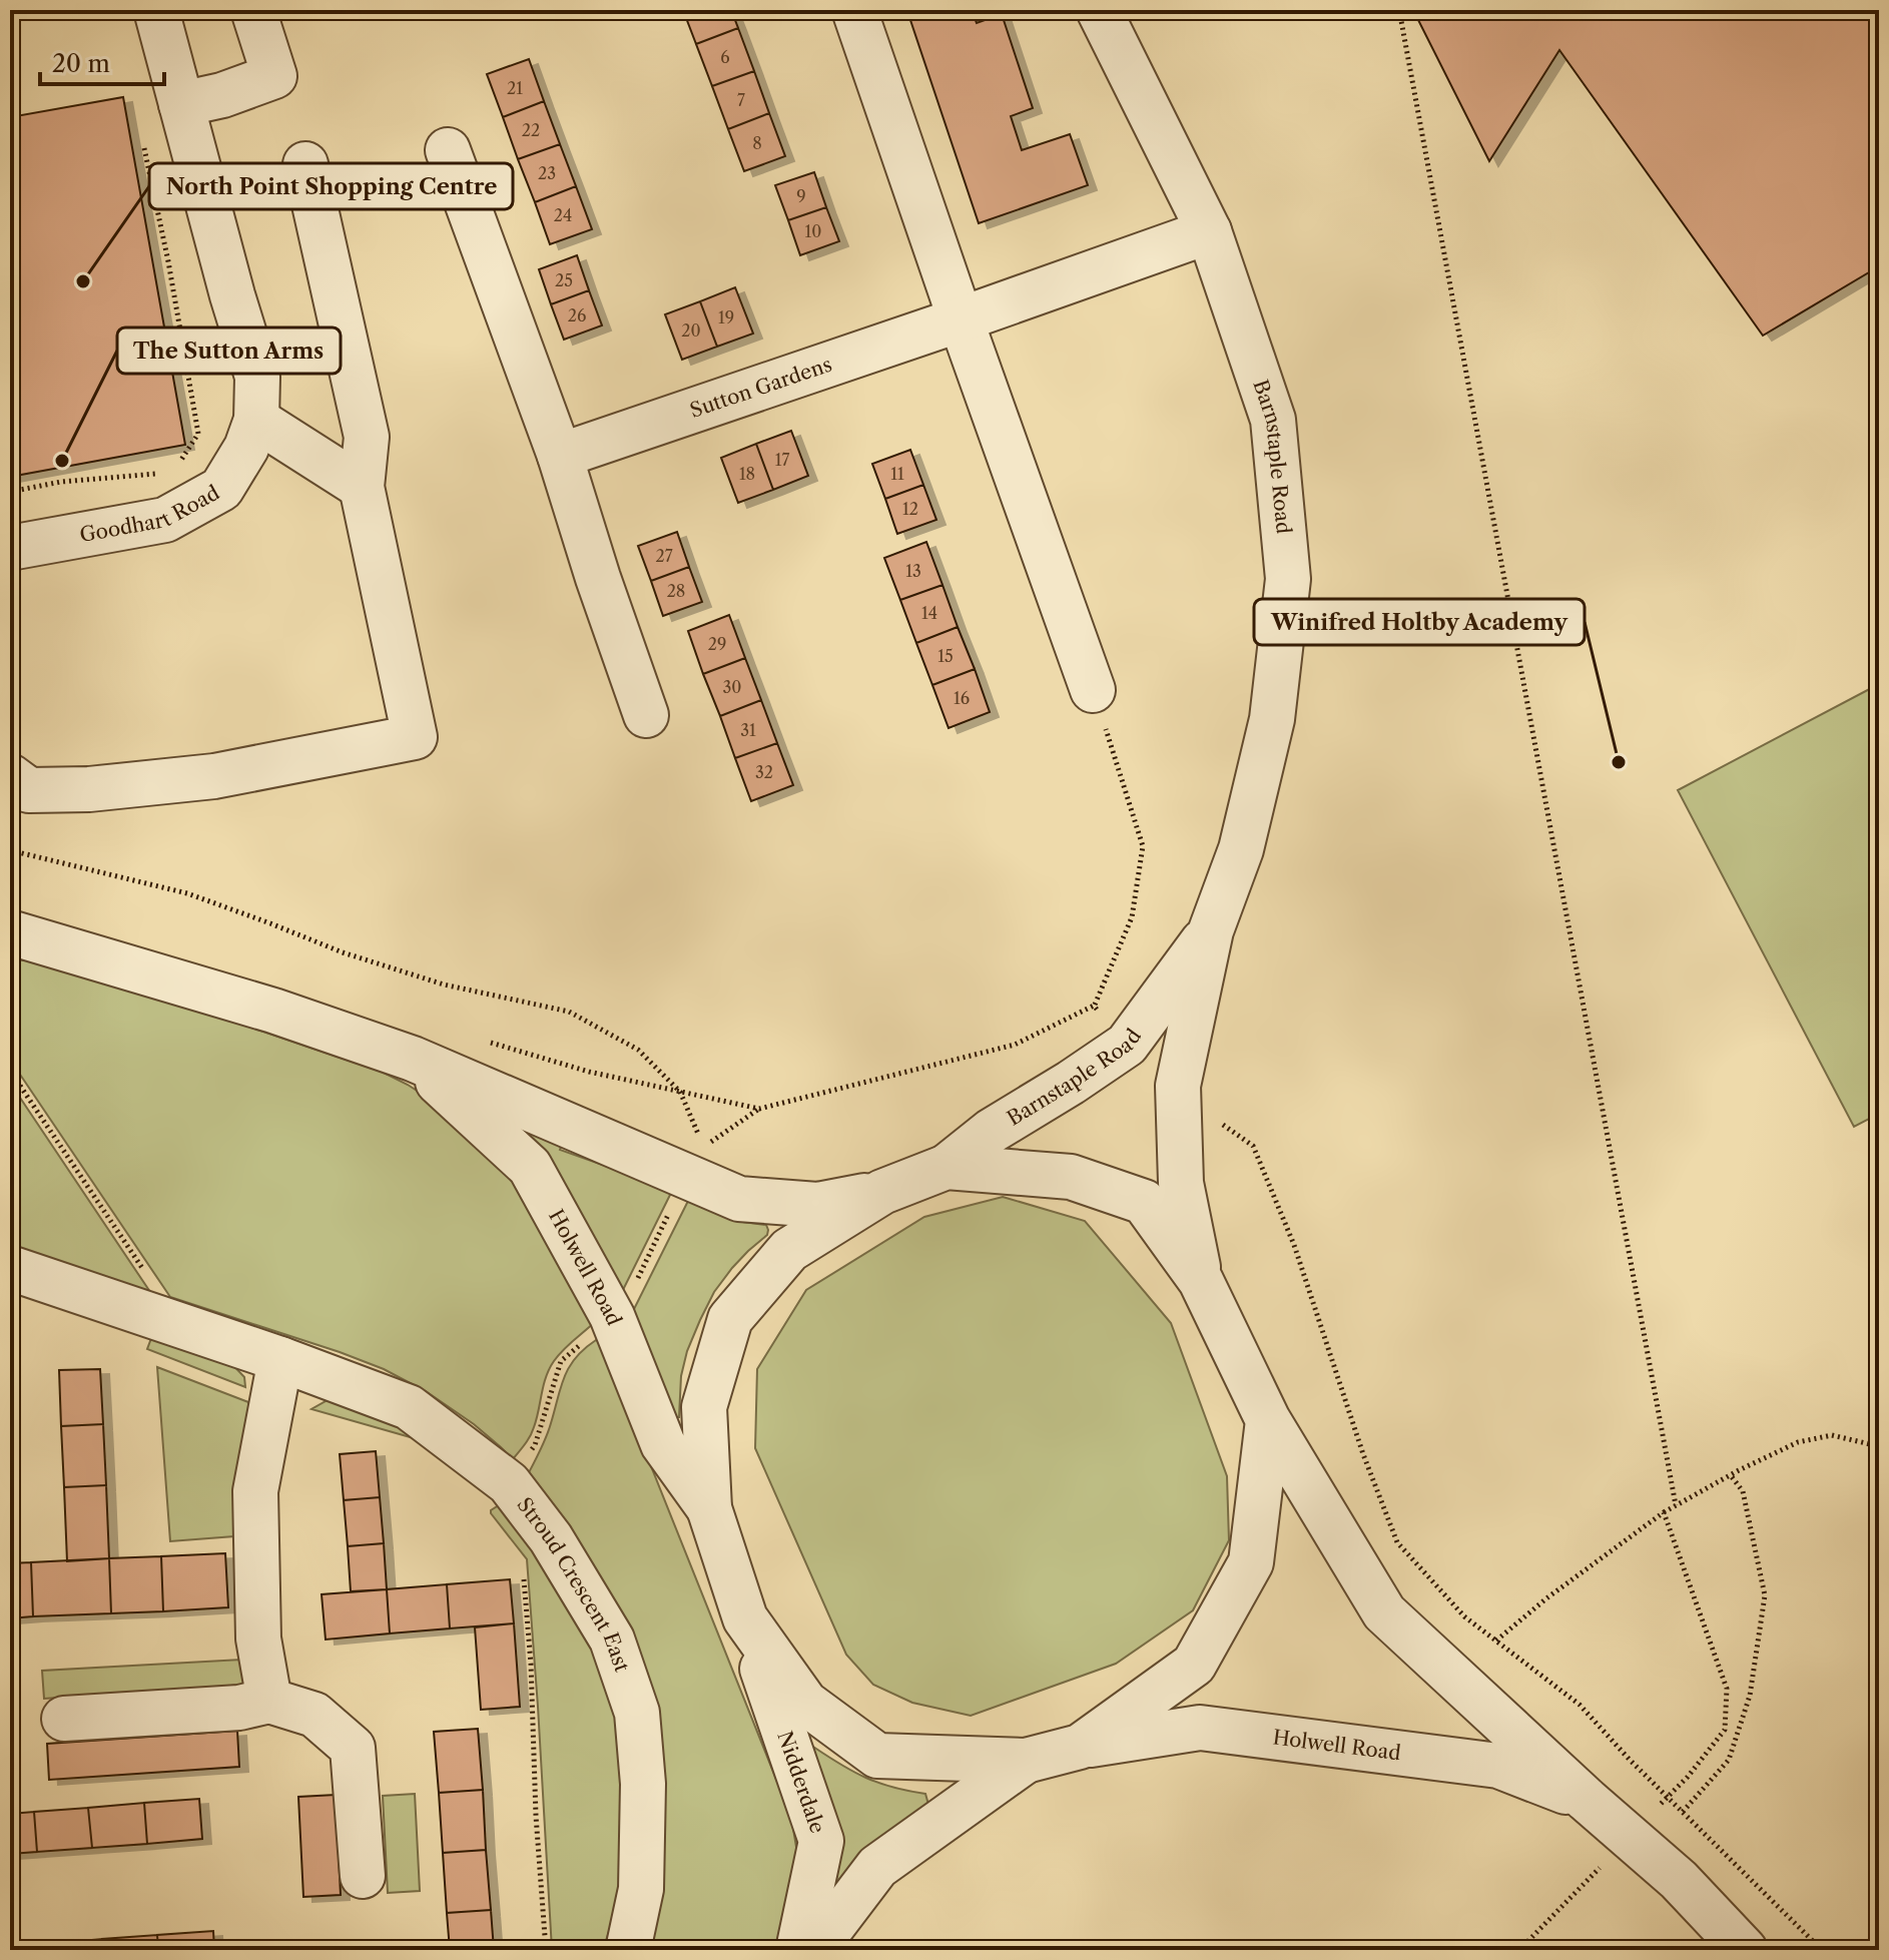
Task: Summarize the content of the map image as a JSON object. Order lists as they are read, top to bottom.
{
  "streets": {
    "street": [
      "Sutton Gardens",
      "Barnstaple Road",
      "Goodhart Road",
      "Holwell Road",
      "Stroud Crescent East",
      "Nidderdale"
    ]
  },
  "crossings": [
    ["Sutton Gardens", "Barnstaple Road"],
    ["Barnstaple Road", "Holwell Road"],
    ["Holwell Road", "Nidderdale"]
  ],
  "places": ["North Point Shopping Centre", "The Sutton Arms", "Winifred Holtby Academy"],
  "house_numbers": [
    "6",
    "21",
    "7",
    "22",
    "8",
    "23",
    "9",
    "24",
    "10",
    "25",
    "26",
    "19",
    "20",
    "17",
    "18",
    "11",
    "12",
    "27",
    "13",
    "28",
    "14",
    "29",
    "15",
    "30",
    "16",
    "31",
    "32"
  ],
  "scale_bar": "20 m"
}
